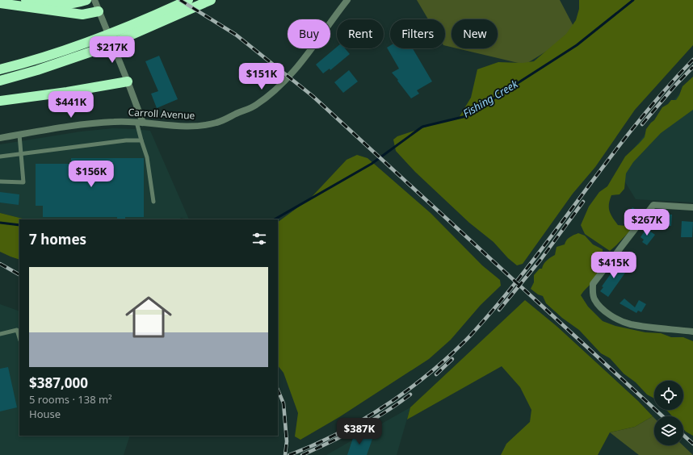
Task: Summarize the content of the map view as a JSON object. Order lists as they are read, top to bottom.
{
  "streets": {
    "street": ["Carroll Avenue"]
  },
  "water": ["Fishing Creek"],
  "page": {
    "chip": [
      "Buy",
      "Rent",
      "Filters",
      "New"
    ],
    "price": [
      "$217K",
      "$151K",
      "$441K",
      "$156K",
      "$267K",
      "$415K",
      "$387K"
    ],
    "heading": "7 homes",
    "list": [
      {
        "name": "$387,000",
        "note": "5 rooms · 138 m² · House"
      }
    ]
  }
}
